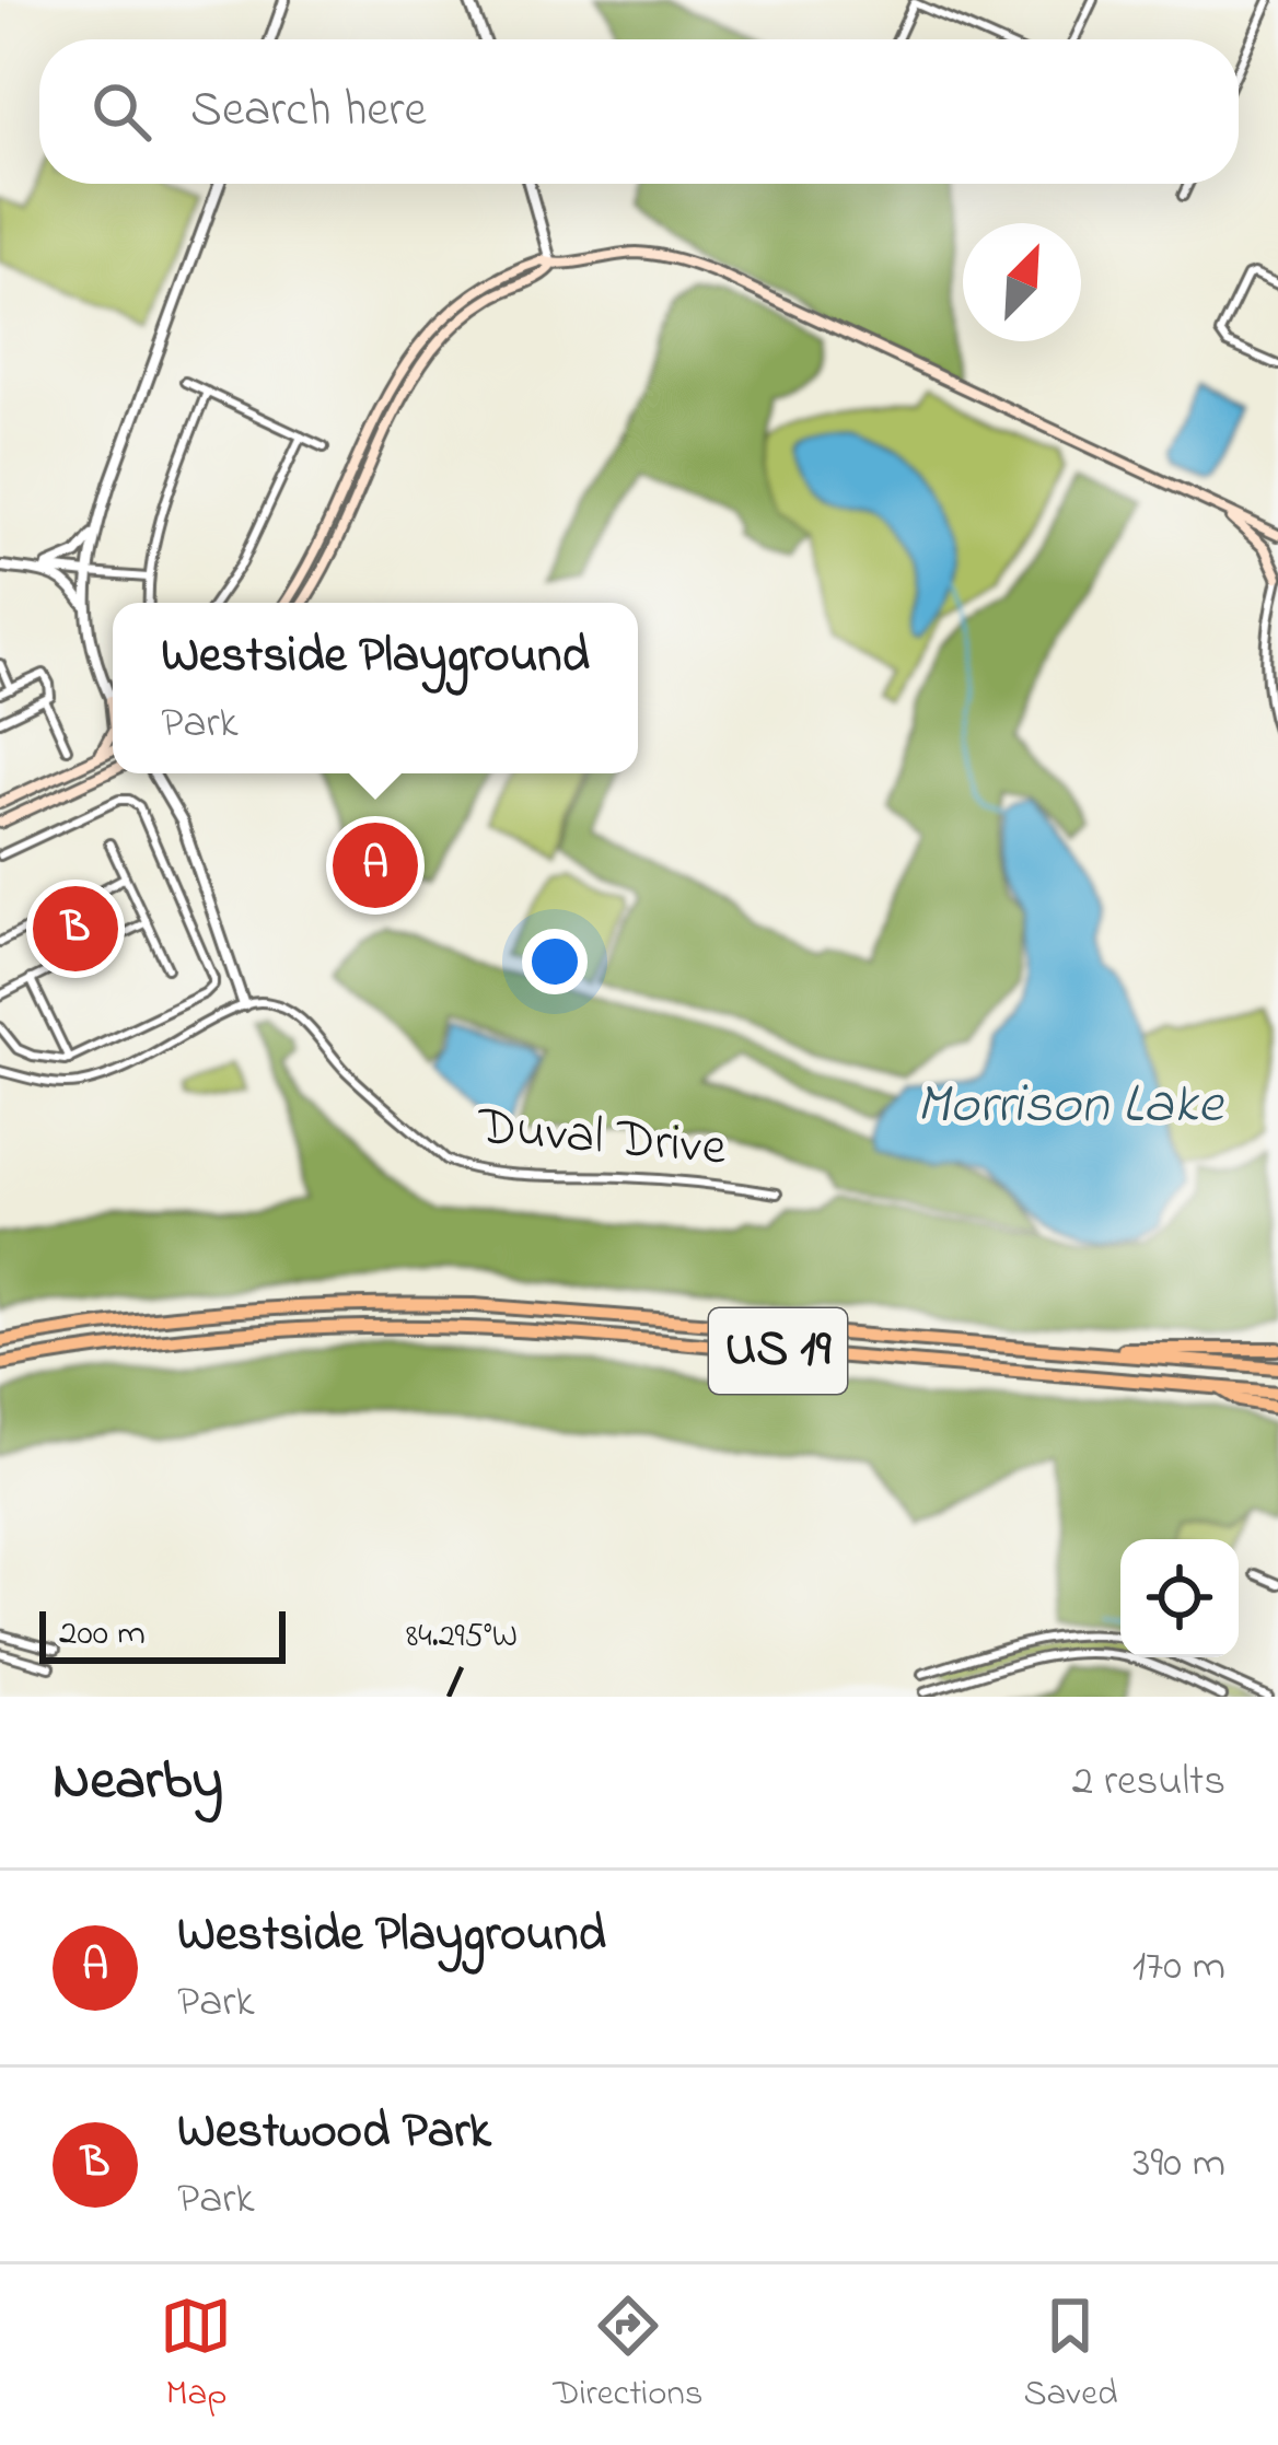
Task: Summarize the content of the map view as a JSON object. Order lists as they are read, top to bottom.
{
  "streets": {
    "highway": ["US 19"],
    "street": ["Duval Drive"]
  },
  "water": ["Morrison Lake"],
  "scale_bar": "200 m",
  "north": "top right",
  "page": {
    "search": "Search here",
    "popup": ["Westside Playground", "Park"],
    "pins": ["A", "B"],
    "scale": "200 m",
    "heading": ["Nearby", "2 results"],
    "list": [
      {
        "mark": "A",
        "name": "Westside Playground",
        "note": "Park",
        "value": "170 m"
      },
      {
        "mark": "B",
        "name": "Westwood Park",
        "note": "Park",
        "value": "390 m"
      }
    ],
    "nav": ["Map", "Directions", "Saved"]
  },
  "coordinates": ["84.295°W"]
}
